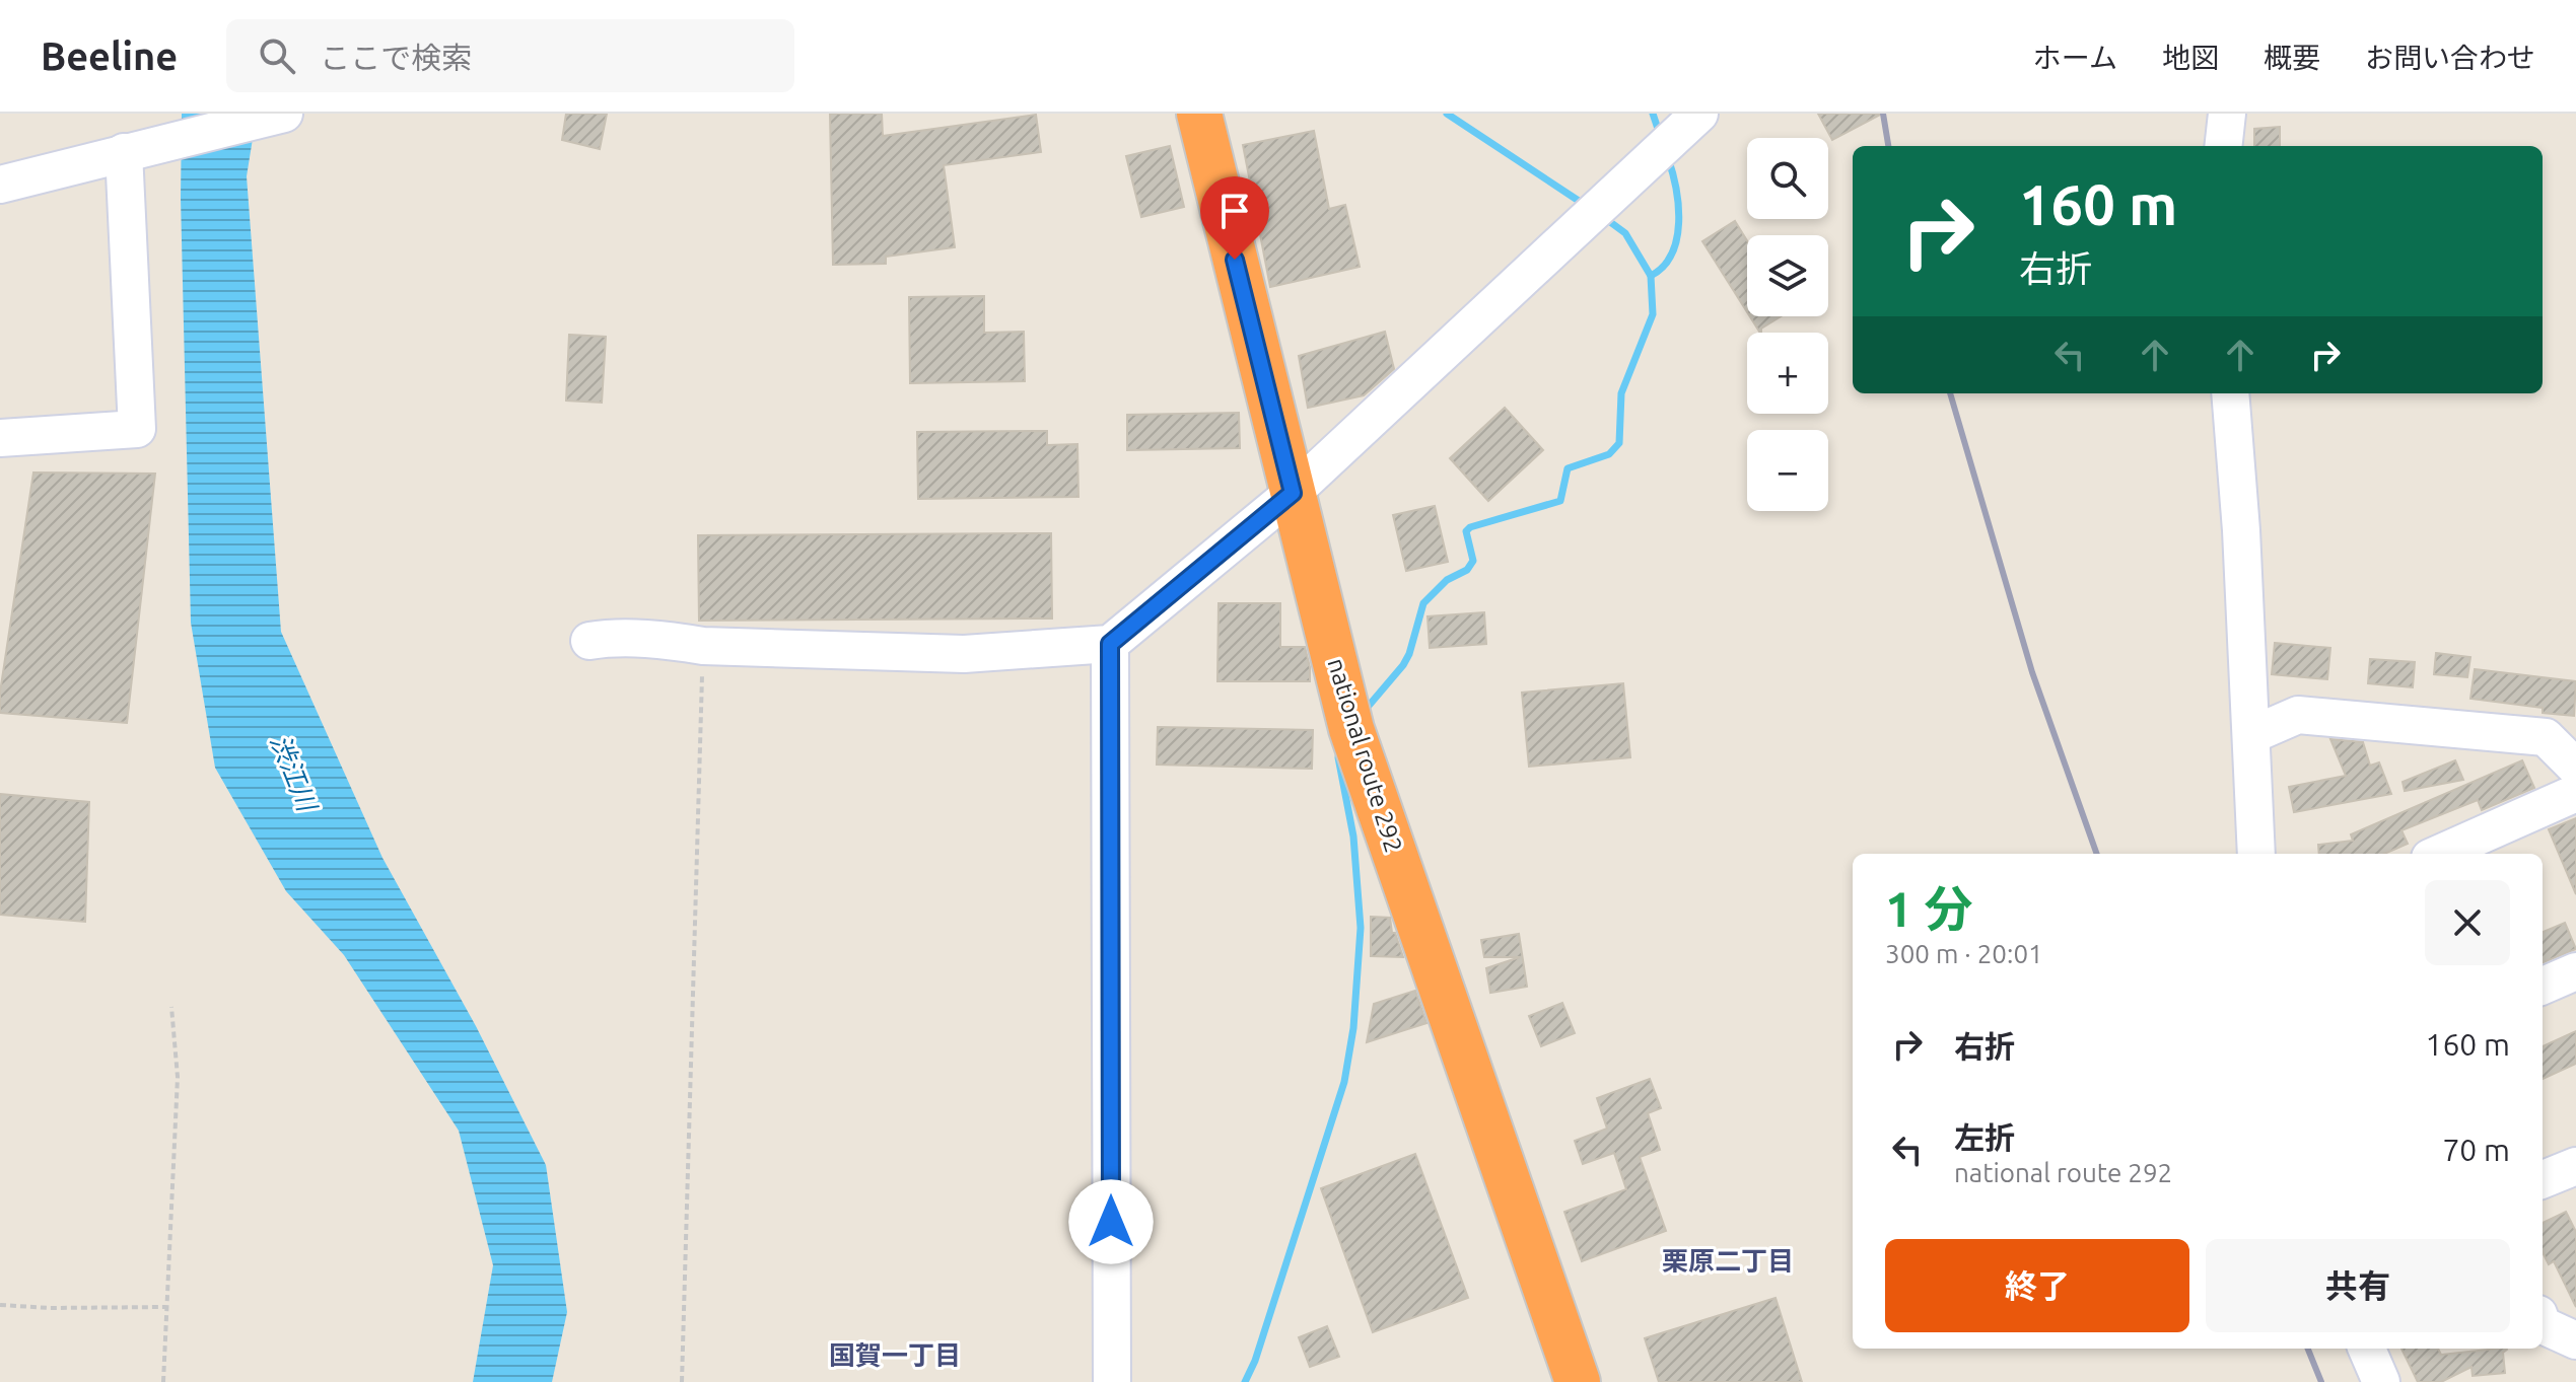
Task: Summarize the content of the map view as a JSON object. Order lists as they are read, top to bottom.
{
  "streets": {
    "highway": ["national route 292"]
  },
  "districts": ["栗原二丁目", "国賀一丁目"],
  "water": ["渋江川"],
  "page": {
    "header": "Beeline",
    "search": "ここで検索",
    "nav": [
      "ホーム",
      "地図",
      "概要",
      "お問い合わせ"
    ],
    "map_buttons": ["+", "−"],
    "turn": ["160 m", "右折"],
    "heading": ["1 分", "300 m · 20:01"],
    "list": [
      {
        "name": "右折",
        "value": "160 m"
      },
      {
        "name": "左折",
        "note": "national route 292",
        "value": "70 m"
      }
    ],
    "buttons": ["終了", "共有"]
  }
}
